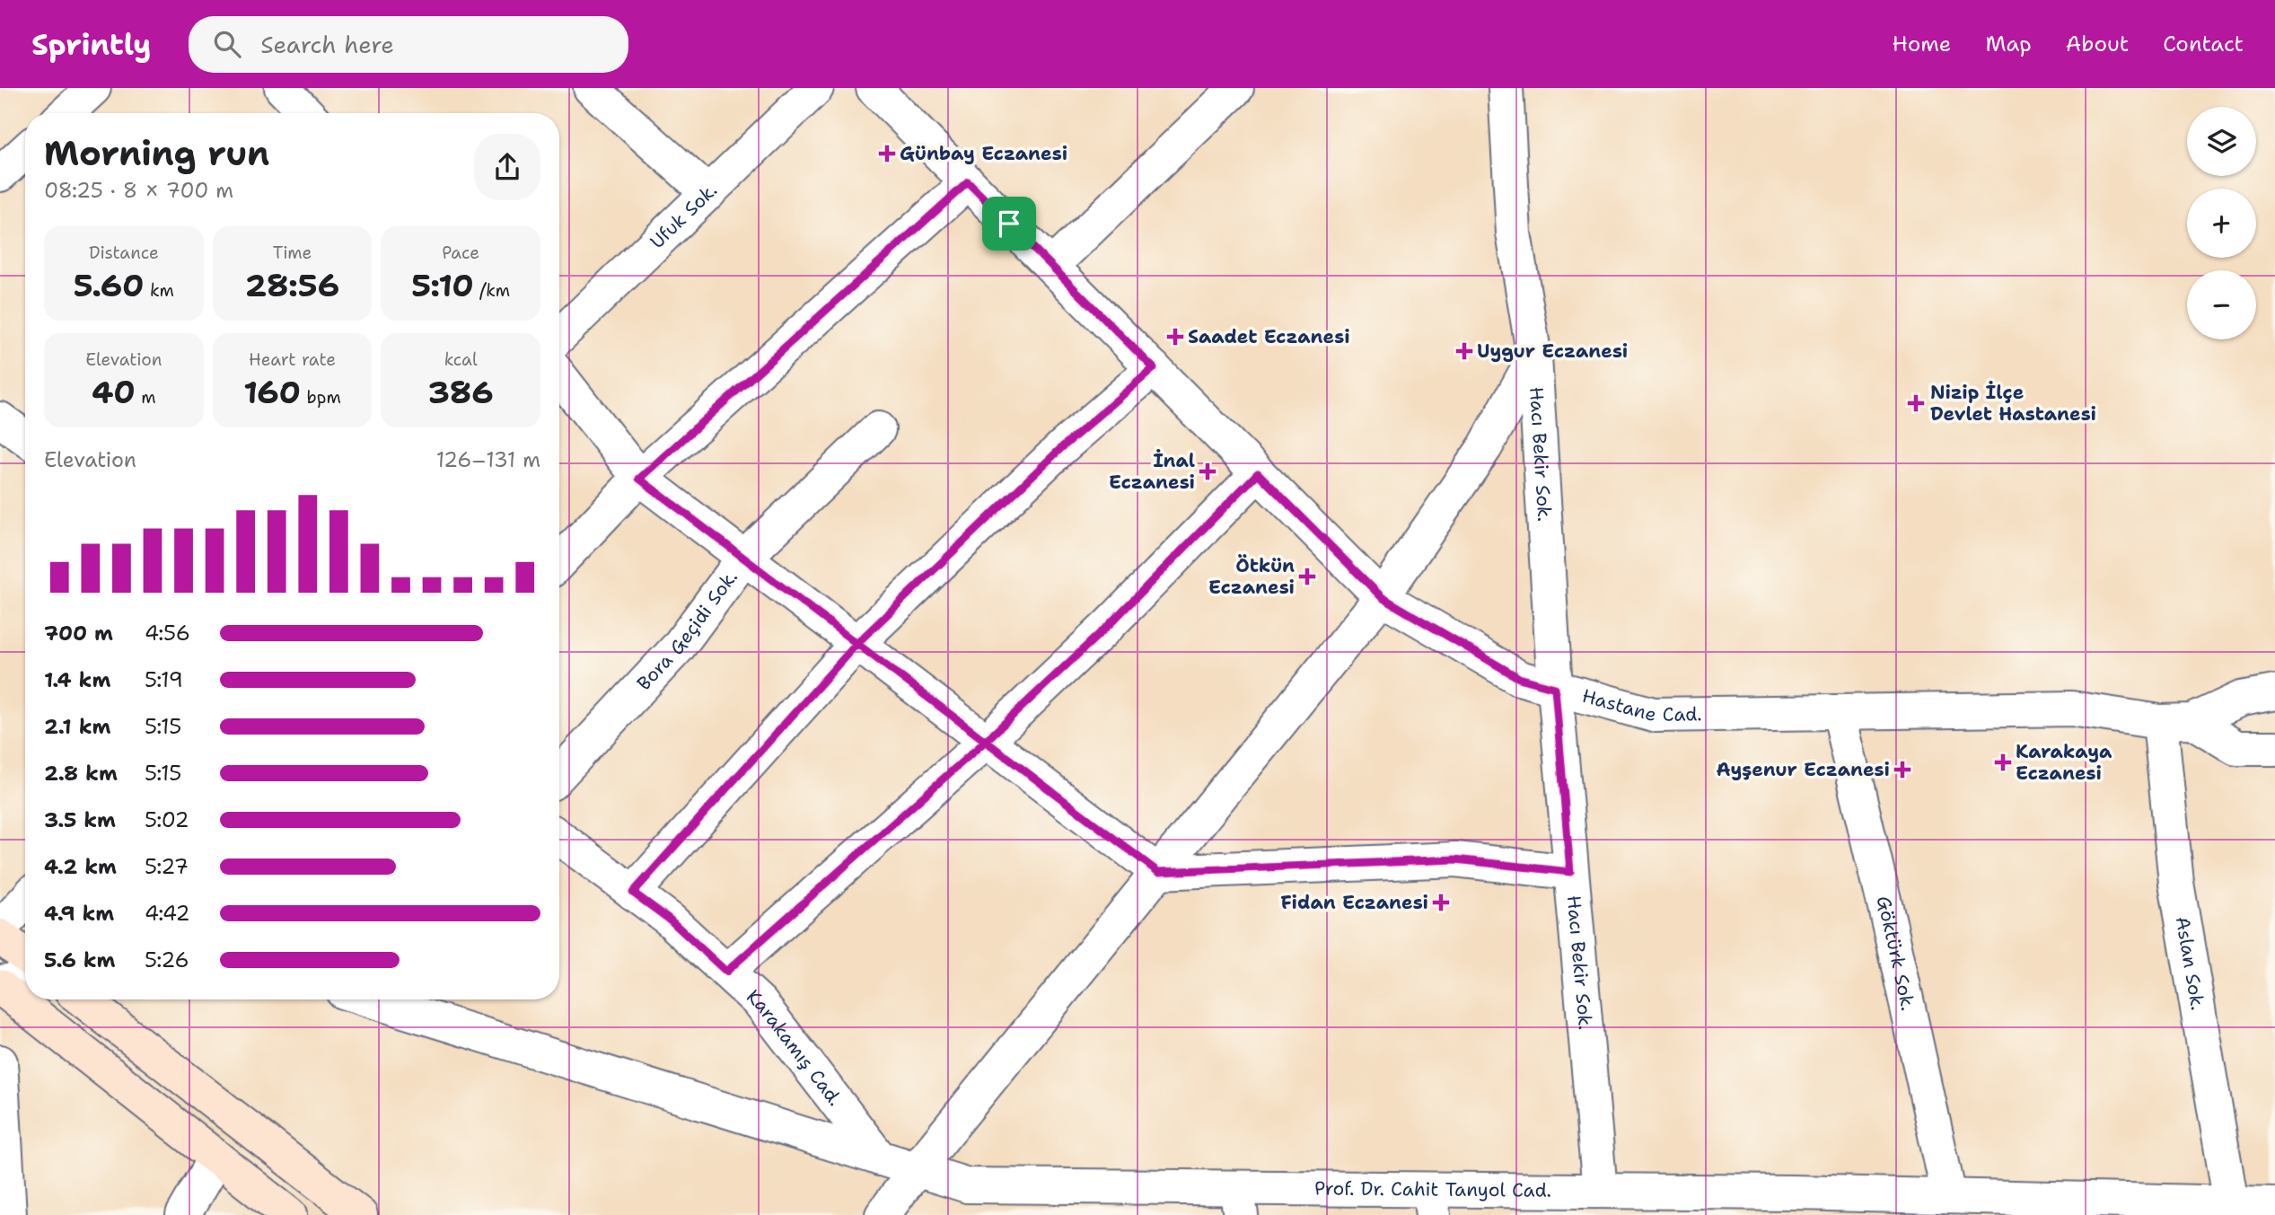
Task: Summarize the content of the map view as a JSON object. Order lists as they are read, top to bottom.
{
  "streets": {
    "street": [
      "Ufuk Sok.",
      "Hacı Bekir Sok.",
      "Bora Geçidi Sok.",
      "Hastane Cad.",
      "Göktürk Sok.",
      "Aslan Sok.",
      "Karakamış Cad.",
      "Prof. Dr. Cahit Tanyol Cad."
    ]
  },
  "crossings": [
    ["Hacı Bekir Sok.", "Hastane Cad."],
    ["Hacı Bekir Sok.", "Prof. Dr. Cahit Tanyol Cad."],
    ["Hastane Cad.", "Göktürk Sok."],
    ["Hastane Cad.", "Aslan Sok."],
    ["Göktürk Sok.", "Prof. Dr. Cahit Tanyol Cad."],
    ["Aslan Sok.", "Prof. Dr. Cahit Tanyol Cad."],
    ["Karakamış Cad.", "Prof. Dr. Cahit Tanyol Cad."]
  ],
  "places": {
    "health": [
      "Günbay Eczanesi",
      "Saadet Eczanesi",
      "Uygur Eczanesi",
      "Nizip İlçe Devlet Hastanesi",
      "İnal Eczanesi",
      "Ötkün Eczanesi",
      "Karakaya Eczanesi",
      "Ayşenur Eczanesi",
      "Fidan Eczanesi"
    ]
  },
  "page": {
    "header": "Sprintly",
    "search": "Search here",
    "nav": [
      "Home",
      "Map",
      "About",
      "Contact"
    ],
    "map_buttons": ["+", "−"],
    "heading": ["Morning run", "08:25 · 8 × 700 m"],
    "stats": [
      ["Distance", "5.60 km"],
      ["Time", "28:56"],
      ["Pace", "5:10 /km"],
      ["Elevation", "40 m"],
      ["Heart rate", "160 bpm"],
      ["kcal", "386"]
    ],
    "chart": ["Elevation", "126–131 m"],
    "list": [
      {
        "name": "700 m",
        "note": "4:56"
      },
      {
        "name": "1.4 km",
        "note": "5:19"
      },
      {
        "name": "2.1 km",
        "note": "5:15"
      },
      {
        "name": "2.8 km",
        "note": "5:15"
      },
      {
        "name": "3.5 km",
        "note": "5:02"
      },
      {
        "name": "4.2 km",
        "note": "5:27"
      },
      {
        "name": "4.9 km",
        "note": "4:42"
      },
      {
        "name": "5.6 km",
        "note": "5:26"
      }
    ]
  }
}
